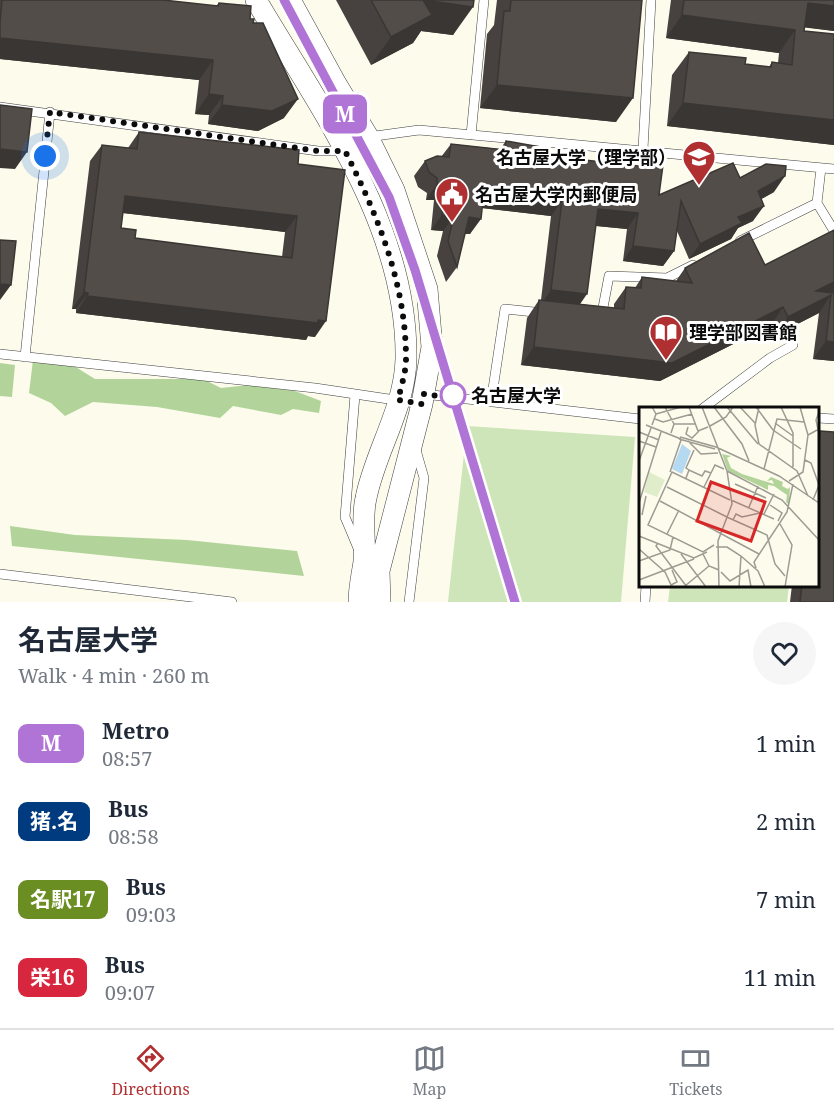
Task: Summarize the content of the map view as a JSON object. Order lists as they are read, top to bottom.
{
  "places": {
    "school or university": ["名古屋大学（理学部）"],
    "public building": ["名古屋大学内郵便局"],
    "library": ["理学部図書館"],
    "other": ["名古屋大学"]
  },
  "lines": ["metro line M"],
  "page": {
    "on_map": "M",
    "heading": ["名古屋大学", "Walk · 4 min · 260 m"],
    "list": [
      {
        "mark": "M",
        "name": "Metro",
        "note": "08:57",
        "value": "1 min"
      },
      {
        "mark": "猪.名",
        "name": "Bus",
        "note": "08:58",
        "value": "2 min"
      },
      {
        "mark": "名駅17",
        "name": "Bus",
        "note": "09:03",
        "value": "7 min"
      },
      {
        "mark": "栄16",
        "name": "Bus",
        "note": "09:07",
        "value": "11 min"
      }
    ],
    "tabs": ["Directions", "Map", "Tickets"]
  }
}
